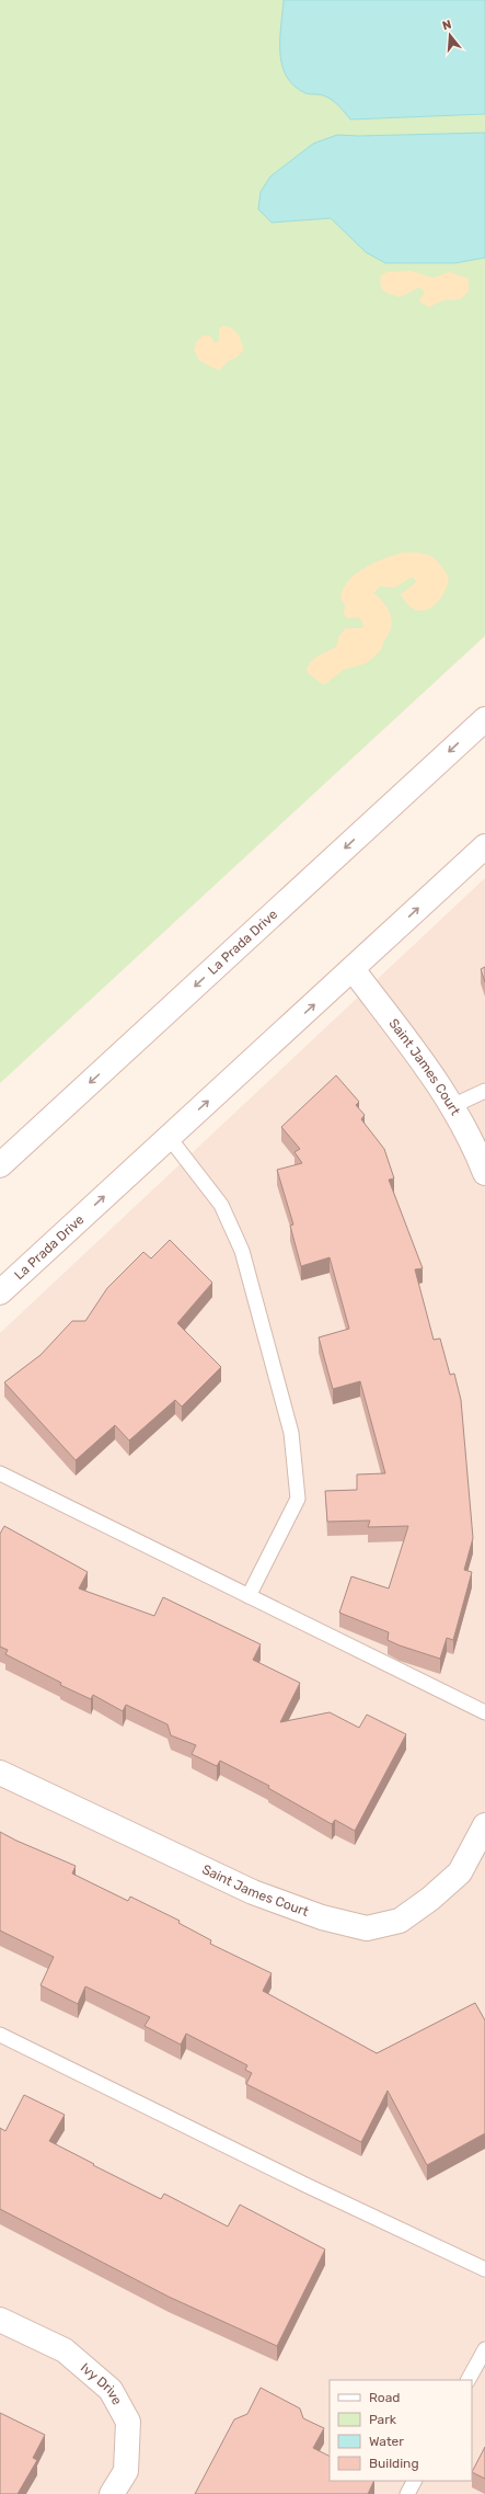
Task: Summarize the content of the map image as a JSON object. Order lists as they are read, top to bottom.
{
  "streets": {
    "main road": ["La Prada Drive", "Saint James Court", "Ivy Drive"]
  },
  "crossings": [
    ["La Prada Drive", "Saint James Court"]
  ],
  "legend": [
    "Road",
    "Park",
    "Water",
    "Building"
  ],
  "north": "top"
}
